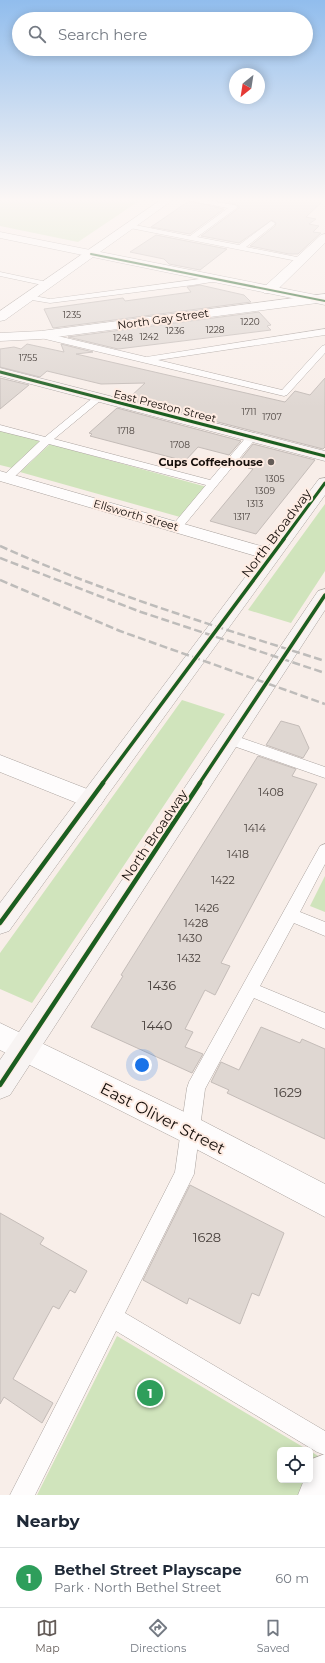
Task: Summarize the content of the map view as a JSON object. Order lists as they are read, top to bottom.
{
  "streets": {
    "main road": ["East Preston Street", "North Broadway"],
    "street": ["North Gay Street", "Ellsworth Street", "East Oliver Street"]
  },
  "crossings": [
    ["Ellsworth Street", "North Broadway"],
    ["North Broadway", "East Oliver Street"]
  ],
  "places": ["Cups Coffeehouse"],
  "house_numbers": [
    "1235",
    "1220",
    "1228",
    "1236",
    "1242",
    "1248",
    "1755",
    "1711",
    "1707",
    "1718",
    "1708",
    "1305",
    "1309",
    "1313",
    "1317",
    "1408",
    "1414",
    "1418",
    "1422",
    "1426",
    "1428",
    "1430",
    "1432",
    "1436",
    "1440",
    "1629",
    "1628"
  ],
  "north": "bottom left",
  "page": {
    "search": "Search here",
    "pins": "1",
    "heading": "Nearby",
    "list": [
      {
        "mark": "1",
        "name": "Bethel Street Playscape",
        "note": "Park · North Bethel Street",
        "value": "60 m"
      }
    ],
    "nav": ["Map", "Directions", "Saved"]
  }
}
